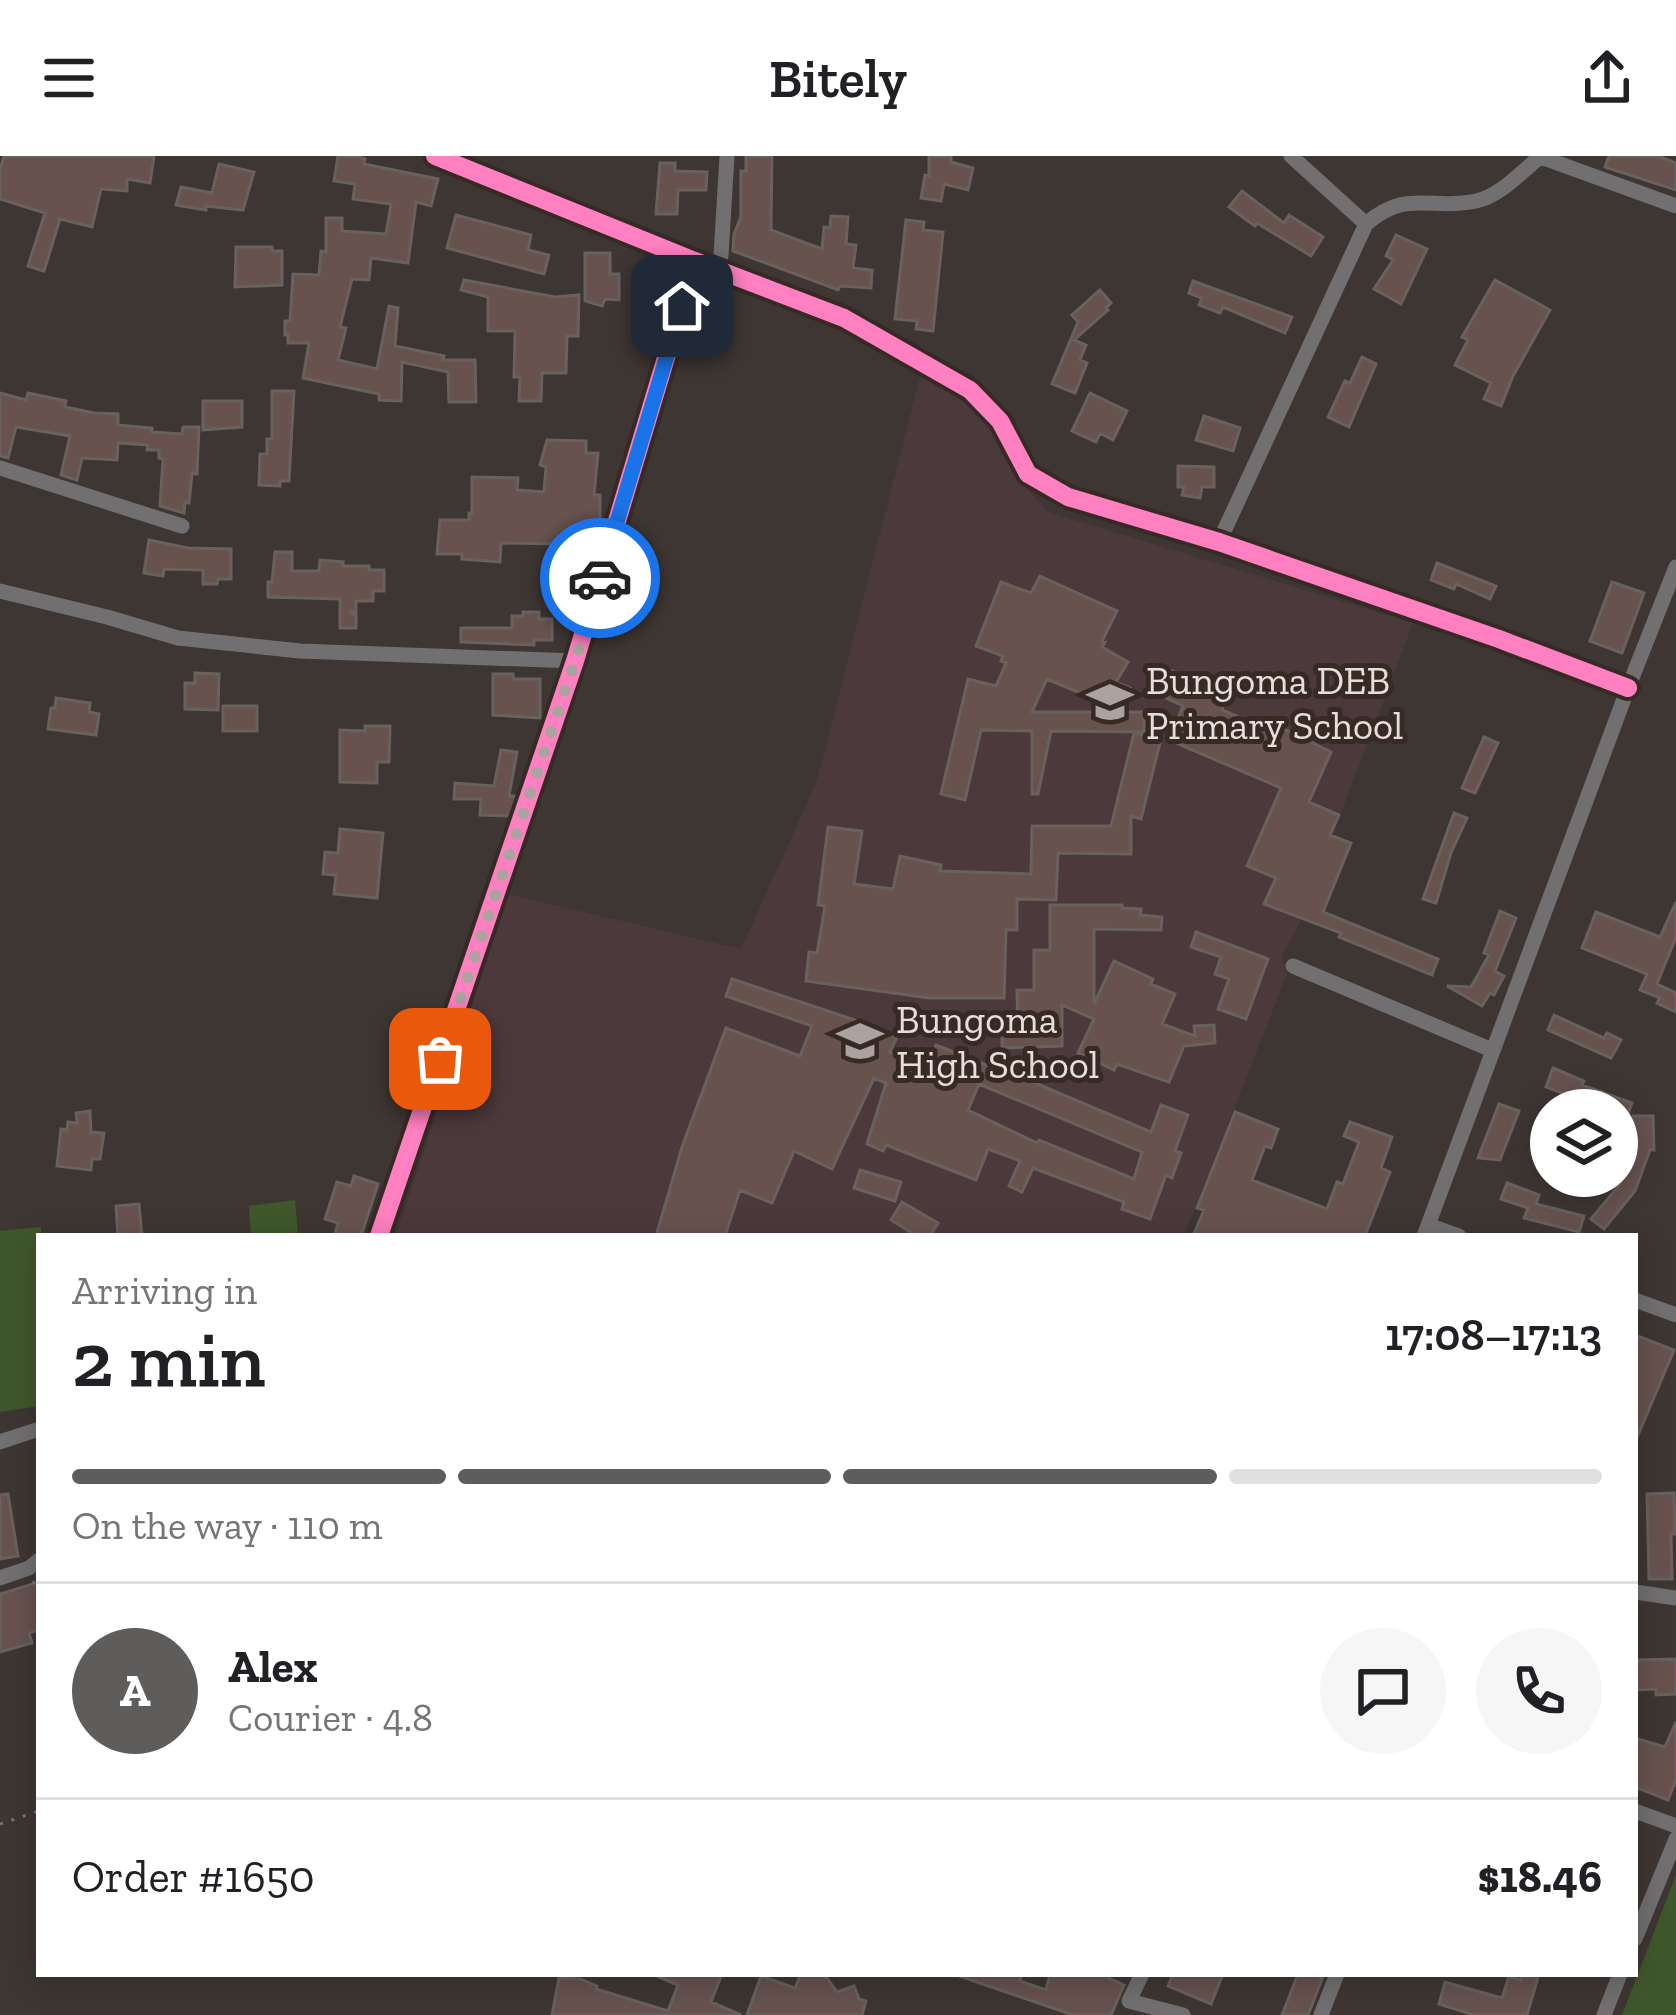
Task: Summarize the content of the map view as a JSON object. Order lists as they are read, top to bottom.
{
  "places": {
    "school or university": ["Bungoma DEB Primary School", "Bungoma High School"]
  },
  "page": {
    "header": "Bitely",
    "heading": ["2 min", "Arriving in", "17:08–17:13"],
    "panel": [
      "Alex",
      "Courier · 4.8",
      "Order #1650",
      "$18.46"
    ],
    "bar": "On the way · 110 m",
    "round": "A"
  }
}
